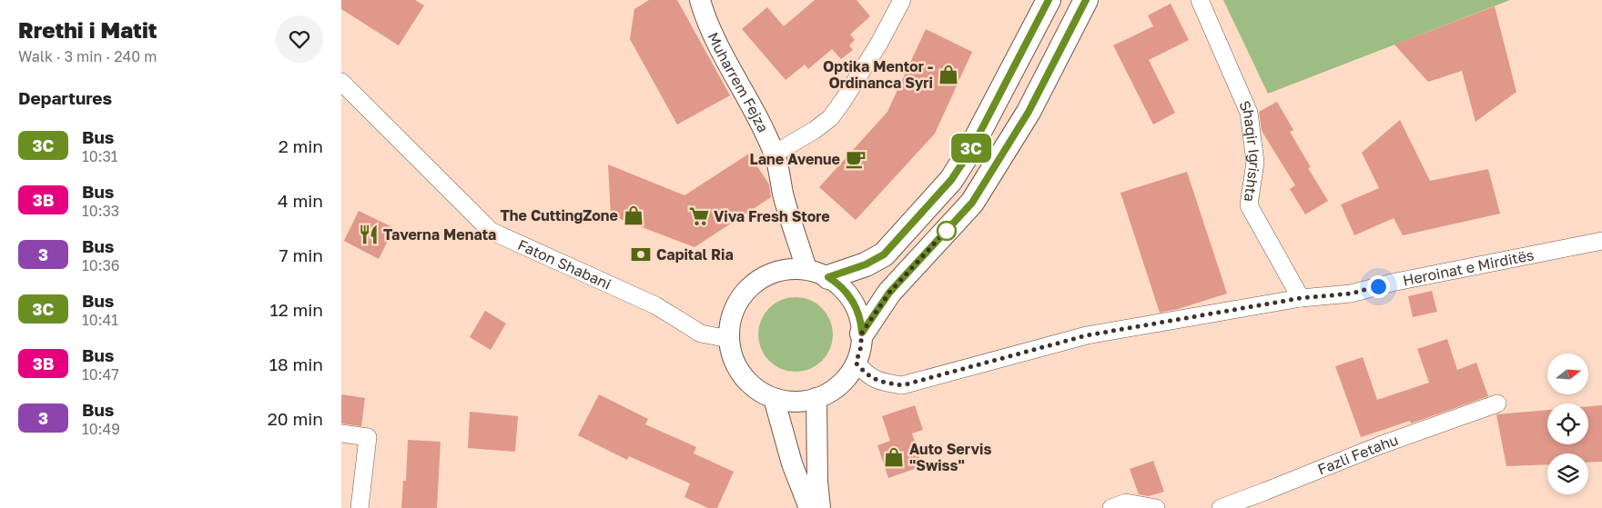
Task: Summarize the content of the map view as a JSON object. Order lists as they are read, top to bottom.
{
  "streets": {
    "street": [
      "Muharrem Fejza",
      "Shaqir Igrishta",
      "Faton Shabani",
      "Heroinat e Mirditës",
      "Fazli Fetahu"
    ]
  },
  "crossings": [
    ["Muharrem Fejza", "Faton Shabani"],
    ["Muharrem Fejza", "Heroinat e Mirditës"],
    ["Shaqir Igrishta", "Heroinat e Mirditës"],
    ["Faton Shabani", "Heroinat e Mirditës"]
  ],
  "places": {
    "shop": ["Optika Mentor - Ordinanca Syri", "The CuttingZone", "Auto Servis \"Swiss\""],
    "cafe": ["Lane Avenue"],
    "supermarket": ["Viva Fresh Store"],
    "restaurant": ["Taverna Menata"],
    "bank": ["Capital Ria"]
  },
  "lines": ["bus line 3C"],
  "north": "right",
  "page": {
    "heading": [
      ["Rrethi i Matit", "Walk · 3 min · 240 m"],
      "Departures"
    ],
    "on_map": "3C",
    "list": [
      {
        "mark": "3C",
        "name": "Bus",
        "note": "10:31",
        "value": "2 min"
      },
      {
        "mark": "3B",
        "name": "Bus",
        "note": "10:33",
        "value": "4 min"
      },
      {
        "mark": "3",
        "name": "Bus",
        "note": "10:36",
        "value": "7 min"
      },
      {
        "mark": "3C",
        "name": "Bus",
        "note": "10:41",
        "value": "12 min"
      },
      {
        "mark": "3B",
        "name": "Bus",
        "note": "10:47",
        "value": "18 min"
      },
      {
        "mark": "3",
        "name": "Bus",
        "note": "10:49",
        "value": "20 min"
      }
    ]
  }
}
